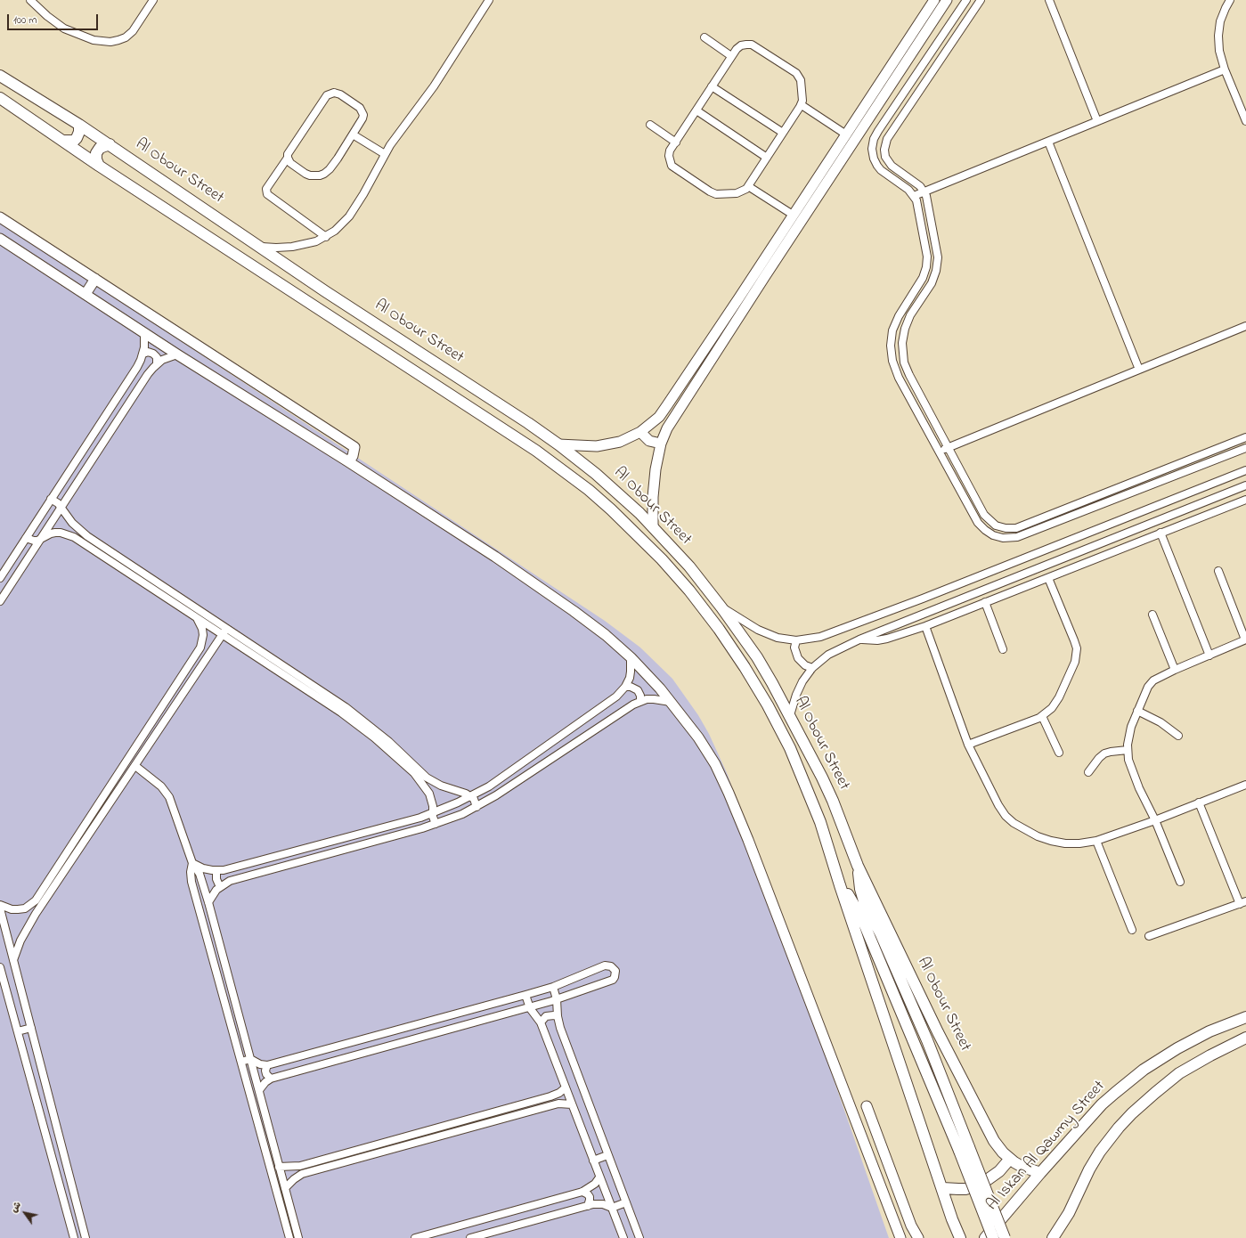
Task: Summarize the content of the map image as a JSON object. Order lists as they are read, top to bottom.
{
  "streets": {
    "main road": ["Al Obour Street", "Al Iskan Al Qawmy Street"]
  },
  "crossings": [
    ["Al Obour Street", "Al Iskan Al Qawmy Street"]
  ],
  "scale_bar": "100 m",
  "north": "top left"
}
